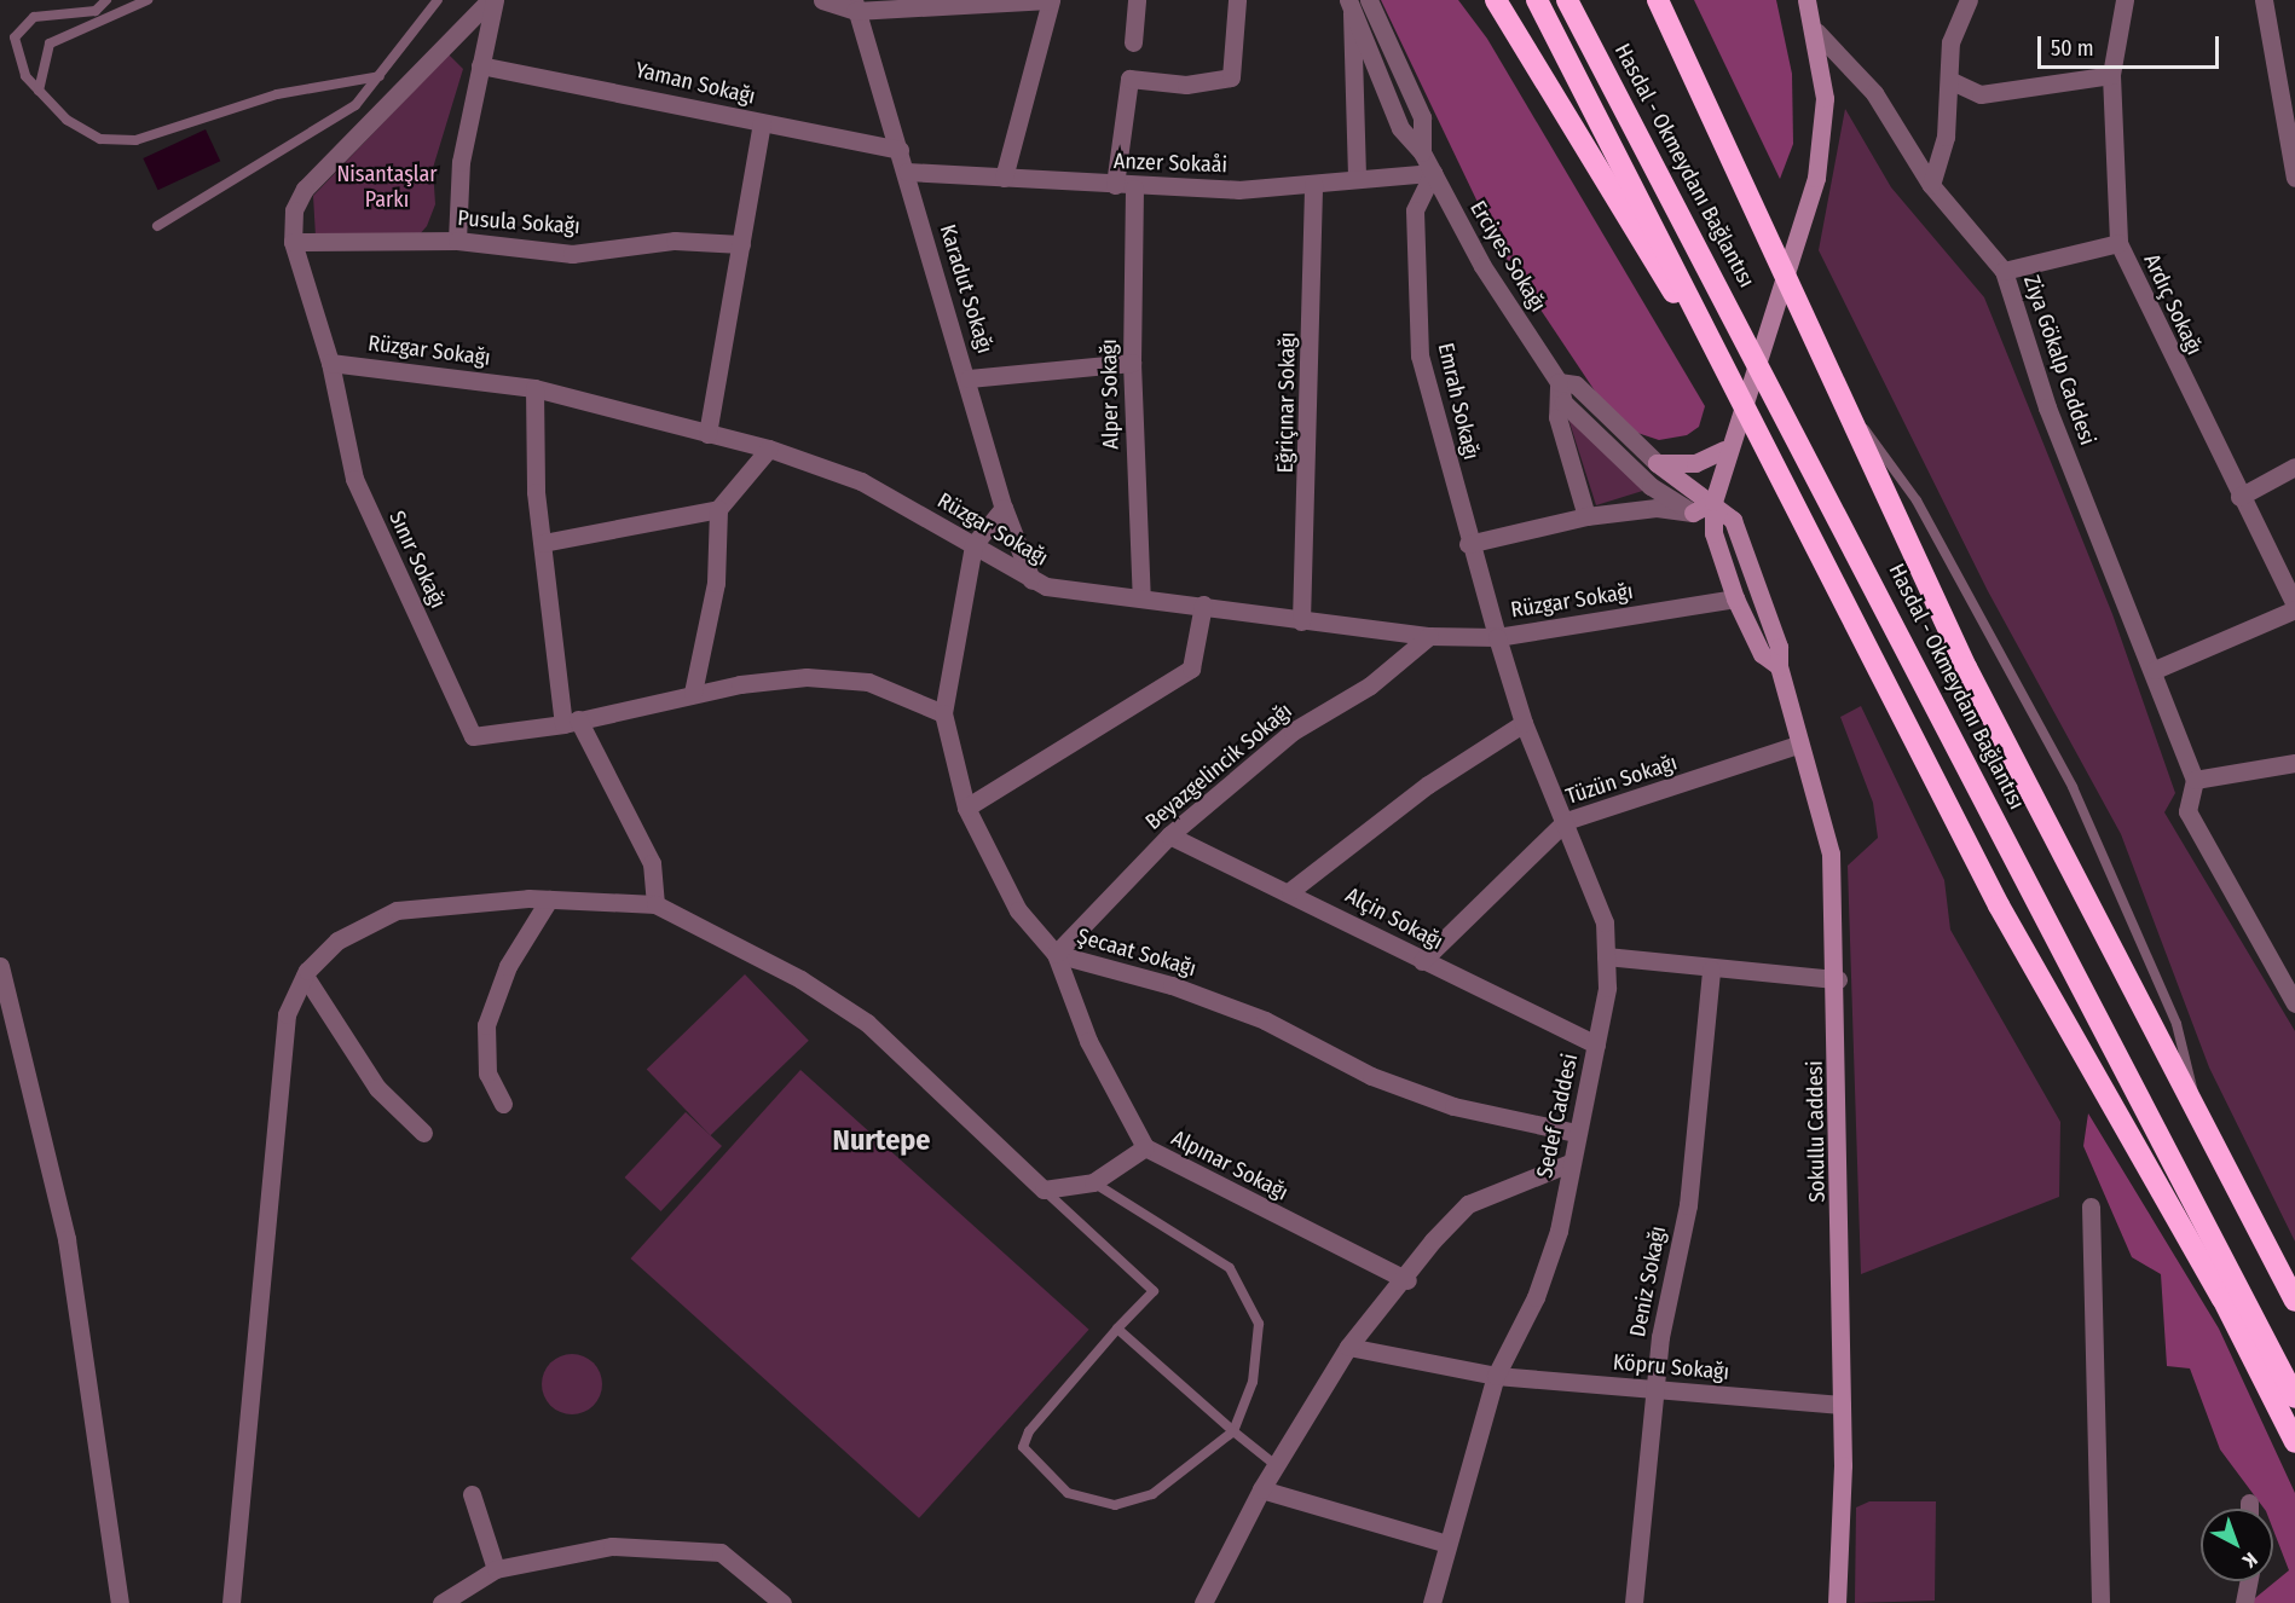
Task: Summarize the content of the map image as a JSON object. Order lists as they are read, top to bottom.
{
  "streets": {
    "highway": ["Hasdal - Okmeydanı Bağlantısı"],
    "main road": ["Ziya Gökalp Caddesi", "Sokullu Caddesi"],
    "street": [
      "Yaman Sokağı",
      "Anzer Sokaåi",
      "Pusula Sokağı",
      "Erciyes Sokağı",
      "Karadut Sokağı",
      "Ardıç Sokağı",
      "Rüzgar Sokağı",
      "Alper Sokağı",
      "Emrah Sokağı",
      "Eğriçınar Sokağı",
      "Sınır Sokağı",
      "Beyazgelincik Sokağı",
      "Tüzün Sokağı",
      "Alçin Sokağı",
      "Şecaat Sokağı",
      "Sedef Caddesi",
      "Alpınar Sokağı",
      "Deniz Sokağı",
      "Köpru Sokağı"
    ]
  },
  "crossings": [
    ["Yaman Sokağı", "Karadut Sokağı"],
    ["Anzer Sokaåi", "Erciyes Sokağı"],
    ["Anzer Sokaåi", "Karadut Sokağı"],
    ["Anzer Sokaåi", "Alper Sokağı"],
    ["Anzer Sokaåi", "Emrah Sokağı"],
    ["Anzer Sokaåi", "Eğriçınar Sokağı"],
    ["Pusula Sokağı", "Sınır Sokağı"],
    ["Erciyes Sokağı", "Emrah Sokağı"],
    ["Karadut Sokağı", "Rüzgar Sokağı"],
    ["Rüzgar Sokağı", "Alper Sokağı"],
    ["Rüzgar Sokağı", "Emrah Sokağı"],
    ["Rüzgar Sokağı", "Eğriçınar Sokağı"],
    ["Rüzgar Sokağı", "Sınır Sokağı"],
    ["Rüzgar Sokağı", "Beyazgelincik Sokağı"],
    ["Rüzgar Sokağı", "Şecaat Sokağı"],
    ["Rüzgar Sokağı", "Sedef Caddesi"],
    ["Rüzgar Sokağı", "Sokullu Caddesi"],
    ["Emrah Sokağı", "Sedef Caddesi"],
    ["Sınır Sokağı", "Şecaat Sokağı"],
    ["Beyazgelincik Sokağı", "Alçin Sokağı"],
    ["Beyazgelincik Sokağı", "Şecaat Sokağı"],
    ["Beyazgelincik Sokağı", "Alpınar Sokağı"],
    ["Tüzün Sokağı", "Alçin Sokağı"],
    ["Tüzün Sokağı", "Sedef Caddesi"],
    ["Tüzün Sokağı", "Sokullu Caddesi"],
    ["Alçin Sokağı", "Sedef Caddesi"],
    ["Şecaat Sokağı", "Sedef Caddesi"],
    ["Şecaat Sokağı", "Alpınar Sokağı"],
    ["Sedef Caddesi", "Köpru Sokağı"],
    ["Sokullu Caddesi", "Köpru Sokağı"],
    ["Deniz Sokağı", "Köpru Sokağı"]
  ],
  "districts": ["Nurtepe"],
  "parks": ["Nisantaşlar Parkı"],
  "scale_bar": "50 m",
  "north": "bottom right"
}
